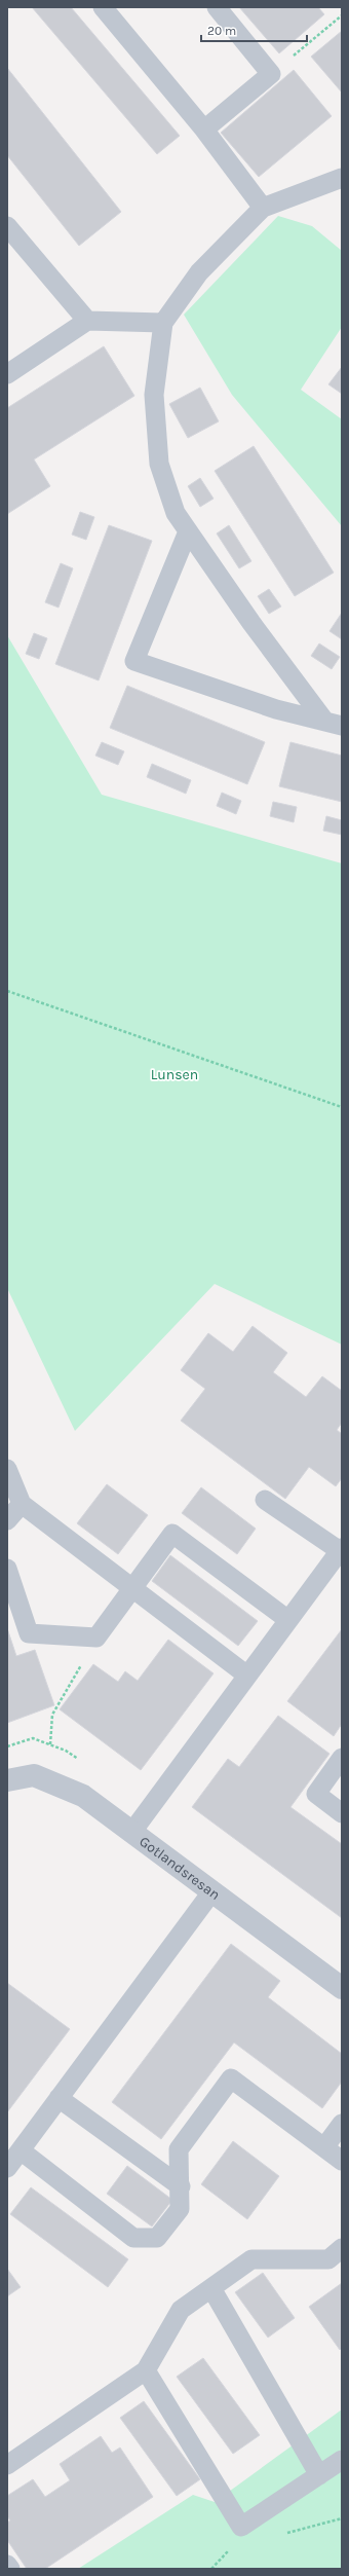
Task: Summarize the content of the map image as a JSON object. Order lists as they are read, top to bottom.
{
  "streets": {
    "street": ["Gotlandsresan"]
  },
  "parks": ["Lunsen"],
  "scale_bar": "20 m"
}
